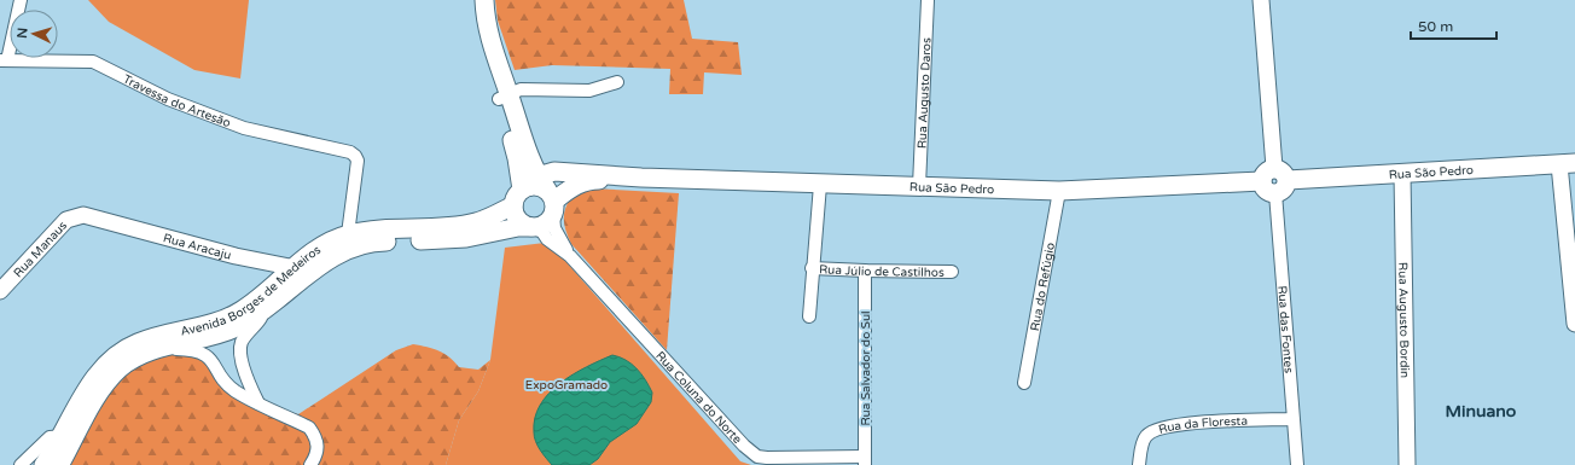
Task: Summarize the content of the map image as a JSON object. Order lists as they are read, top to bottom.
{
  "streets": {
    "main road": ["Rua São Pedro", "Avenida Borges de Medeiros"],
    "street": [
      "Rua Augusto Daros",
      "Travessa do Artesão",
      "Rua Aracaju",
      "Rua Manaus",
      "Rua Júlio de Castilhos",
      "Rua do Refúgio",
      "Rua Augusto Bordin",
      "Rua das Fontes",
      "Rua Salvador do Sul",
      "Rua Coluna do Norte",
      "Rua da Floresta"
    ]
  },
  "crossings": [
    ["Rua Augusto Daros", "Rua São Pedro"],
    ["Travessa do Artesão", "Avenida Borges de Medeiros"],
    ["Rua São Pedro", "Rua do Refúgio"],
    ["Rua São Pedro", "Rua Augusto Bordin"],
    ["Rua São Pedro", "Rua das Fontes"],
    ["Rua São Pedro", "Rua Coluna do Norte"],
    ["Rua Aracaju", "Rua Manaus"],
    ["Rua Aracaju", "Avenida Borges de Medeiros"],
    ["Rua Júlio de Castilhos", "Rua Salvador do Sul"],
    ["Avenida Borges de Medeiros", "Rua Coluna do Norte"],
    ["Rua das Fontes", "Rua da Floresta"],
    ["Rua Salvador do Sul", "Rua Coluna do Norte"]
  ],
  "districts": ["Minuano"],
  "parks": ["ExpoGramado"],
  "scale_bar": "50 m",
  "north": "left"
}
